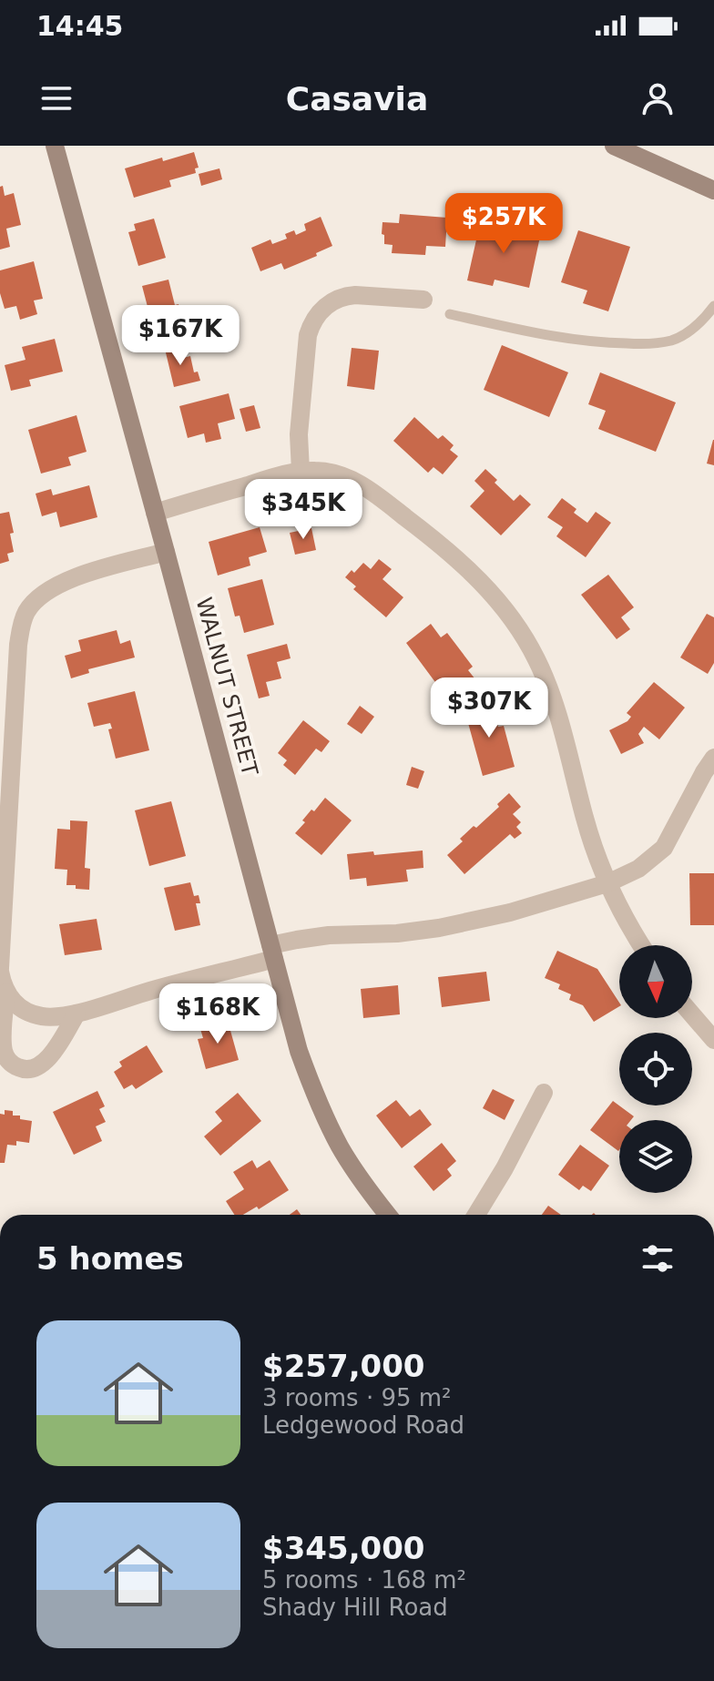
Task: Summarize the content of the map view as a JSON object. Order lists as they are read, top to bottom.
{
  "streets": {
    "main road": ["WALNUT STREET"]
  },
  "north": "bottom",
  "page": {
    "status": "14:45",
    "header": "Casavia",
    "price": [
      "$257K",
      "$167K",
      "$345K",
      "$307K",
      "$168K"
    ],
    "heading": "5 homes",
    "list": [
      {
        "name": "$257,000",
        "note": "3 rooms · 95 m² · Ledgewood Road"
      },
      {
        "name": "$345,000",
        "note": "5 rooms · 168 m² · Shady Hill Road"
      }
    ]
  }
}
